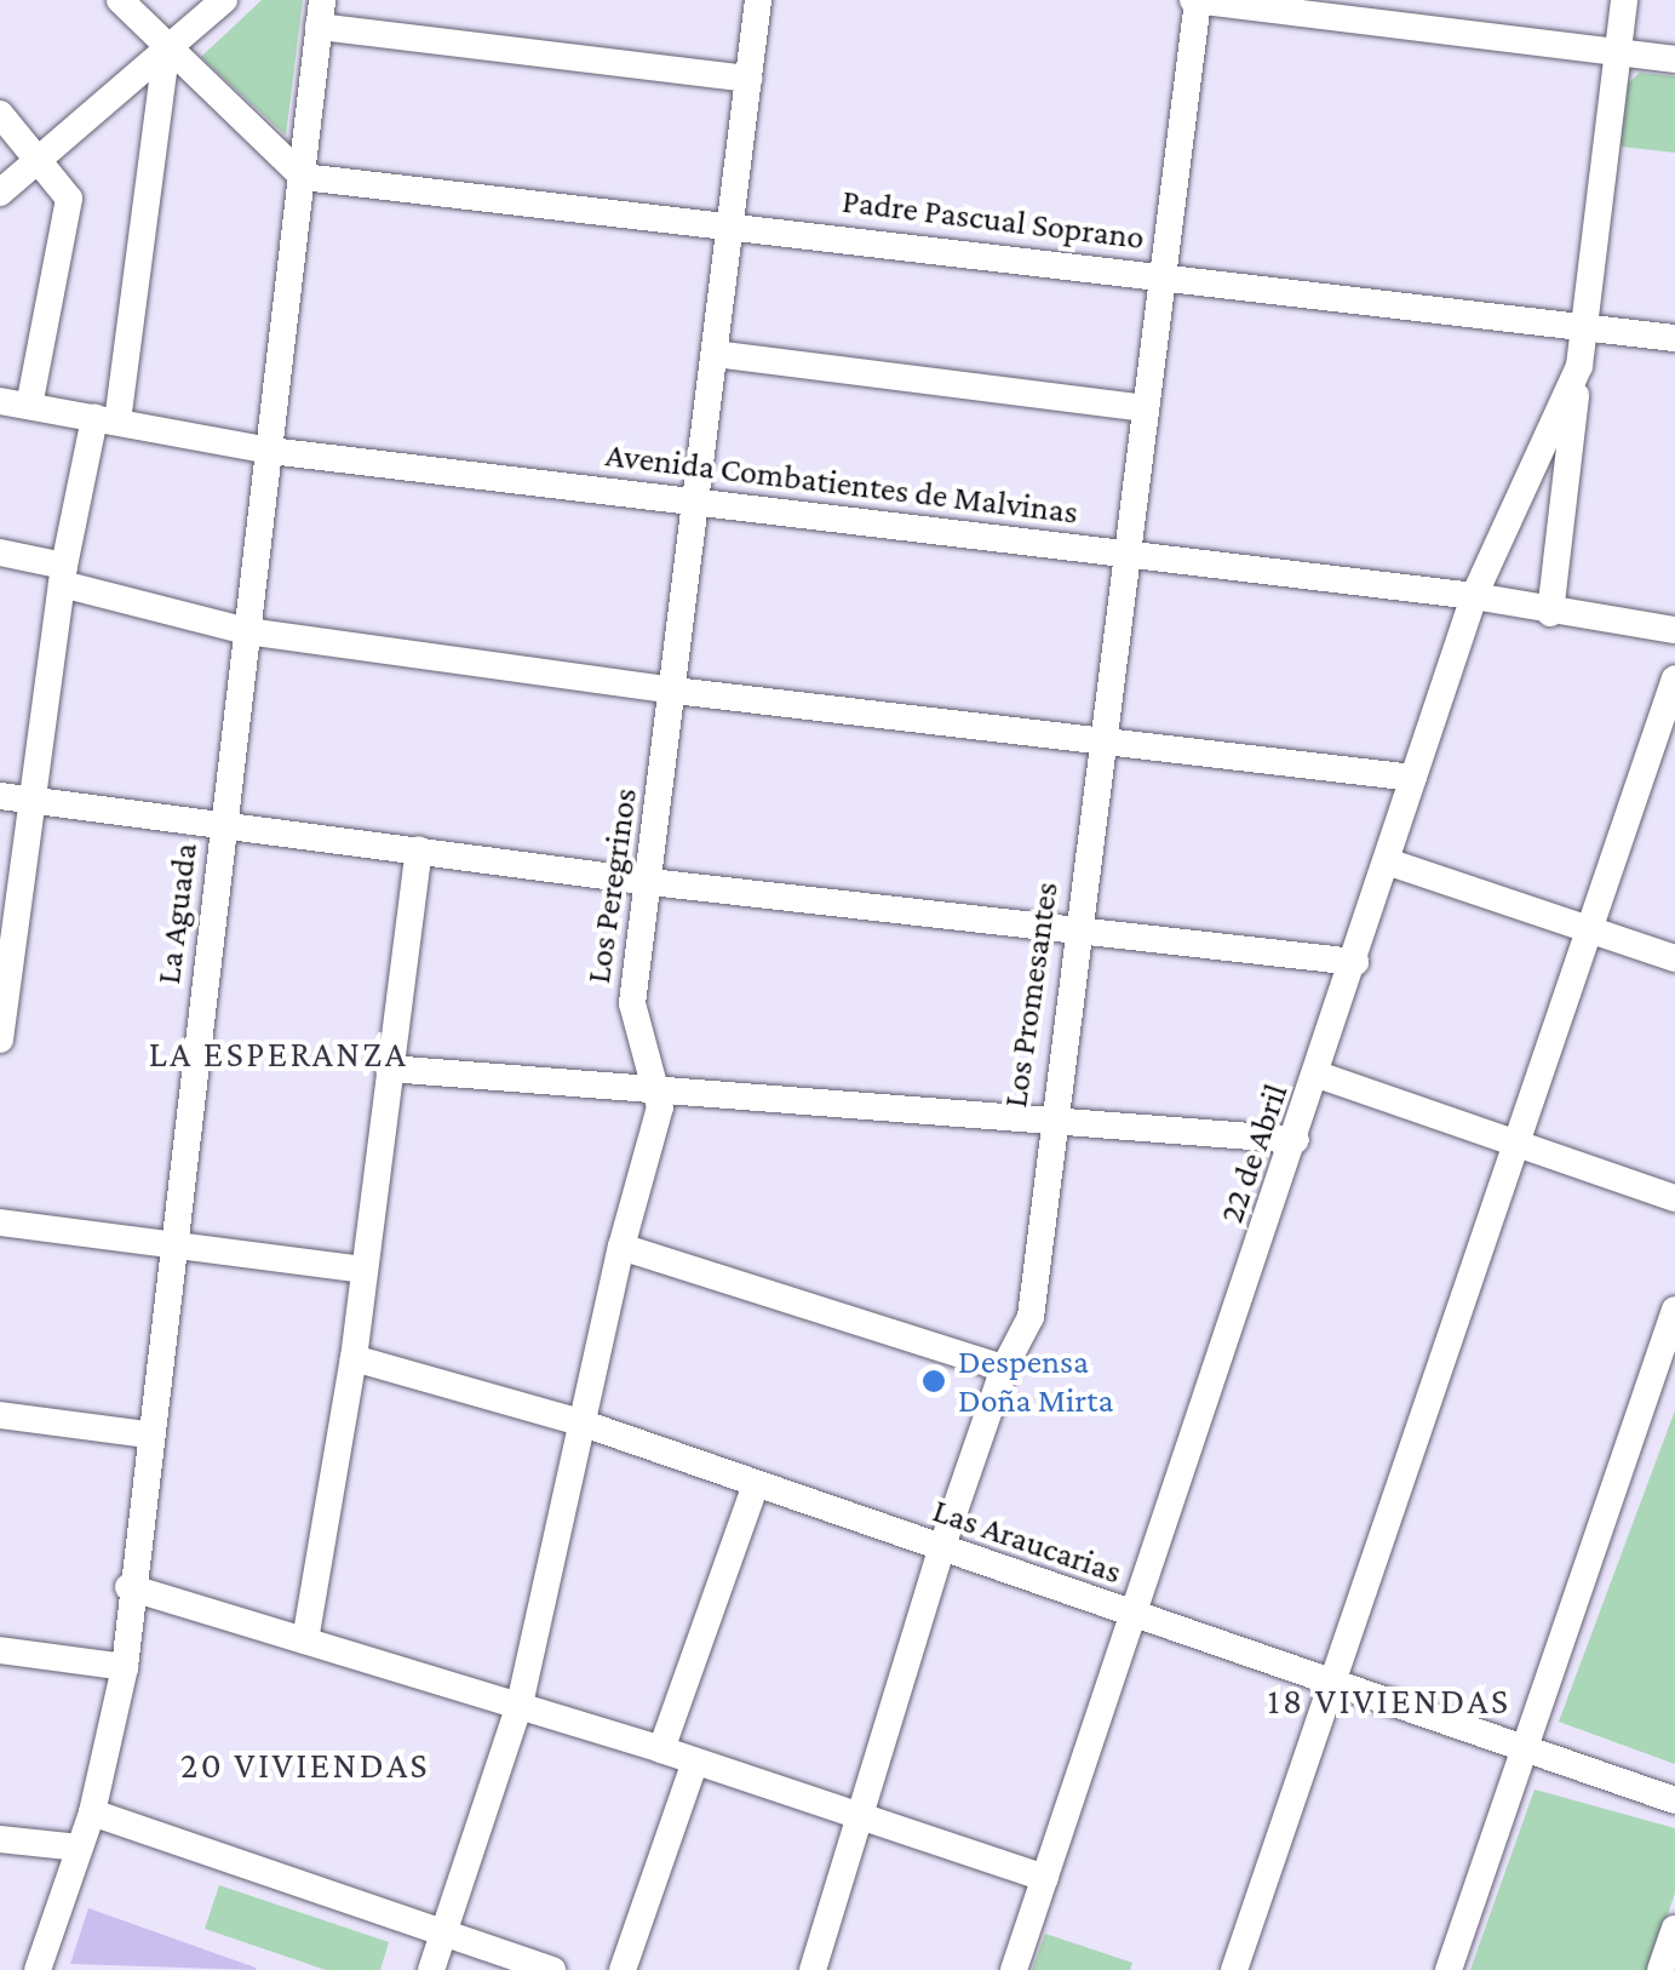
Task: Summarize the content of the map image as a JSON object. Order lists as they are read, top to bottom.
{
  "streets": {
    "street": [
      "Padre Pascual Soprano",
      "Avenida Combatientes de Malvinas",
      "Los Peregrinos",
      "La Aguada",
      "Los Promesantes",
      "22 de Abril",
      "Las Araucarias"
    ]
  },
  "crossings": [
    ["Padre Pascual Soprano", "Los Peregrinos"],
    ["Padre Pascual Soprano", "La Aguada"],
    ["Padre Pascual Soprano", "Los Promesantes"],
    ["Padre Pascual Soprano", "22 de Abril"],
    ["Avenida Combatientes de Malvinas", "Los Peregrinos"],
    ["Avenida Combatientes de Malvinas", "La Aguada"],
    ["Avenida Combatientes de Malvinas", "Los Promesantes"],
    ["Avenida Combatientes de Malvinas", "22 de Abril"],
    ["Los Peregrinos", "Las Araucarias"],
    ["Los Promesantes", "Las Araucarias"],
    ["22 de Abril", "Las Araucarias"]
  ],
  "districts": ["LA ESPERANZA", "18 VIVIENDAS", "20 VIVIENDAS"],
  "places": ["Despensa Doña Mirta"]
}
